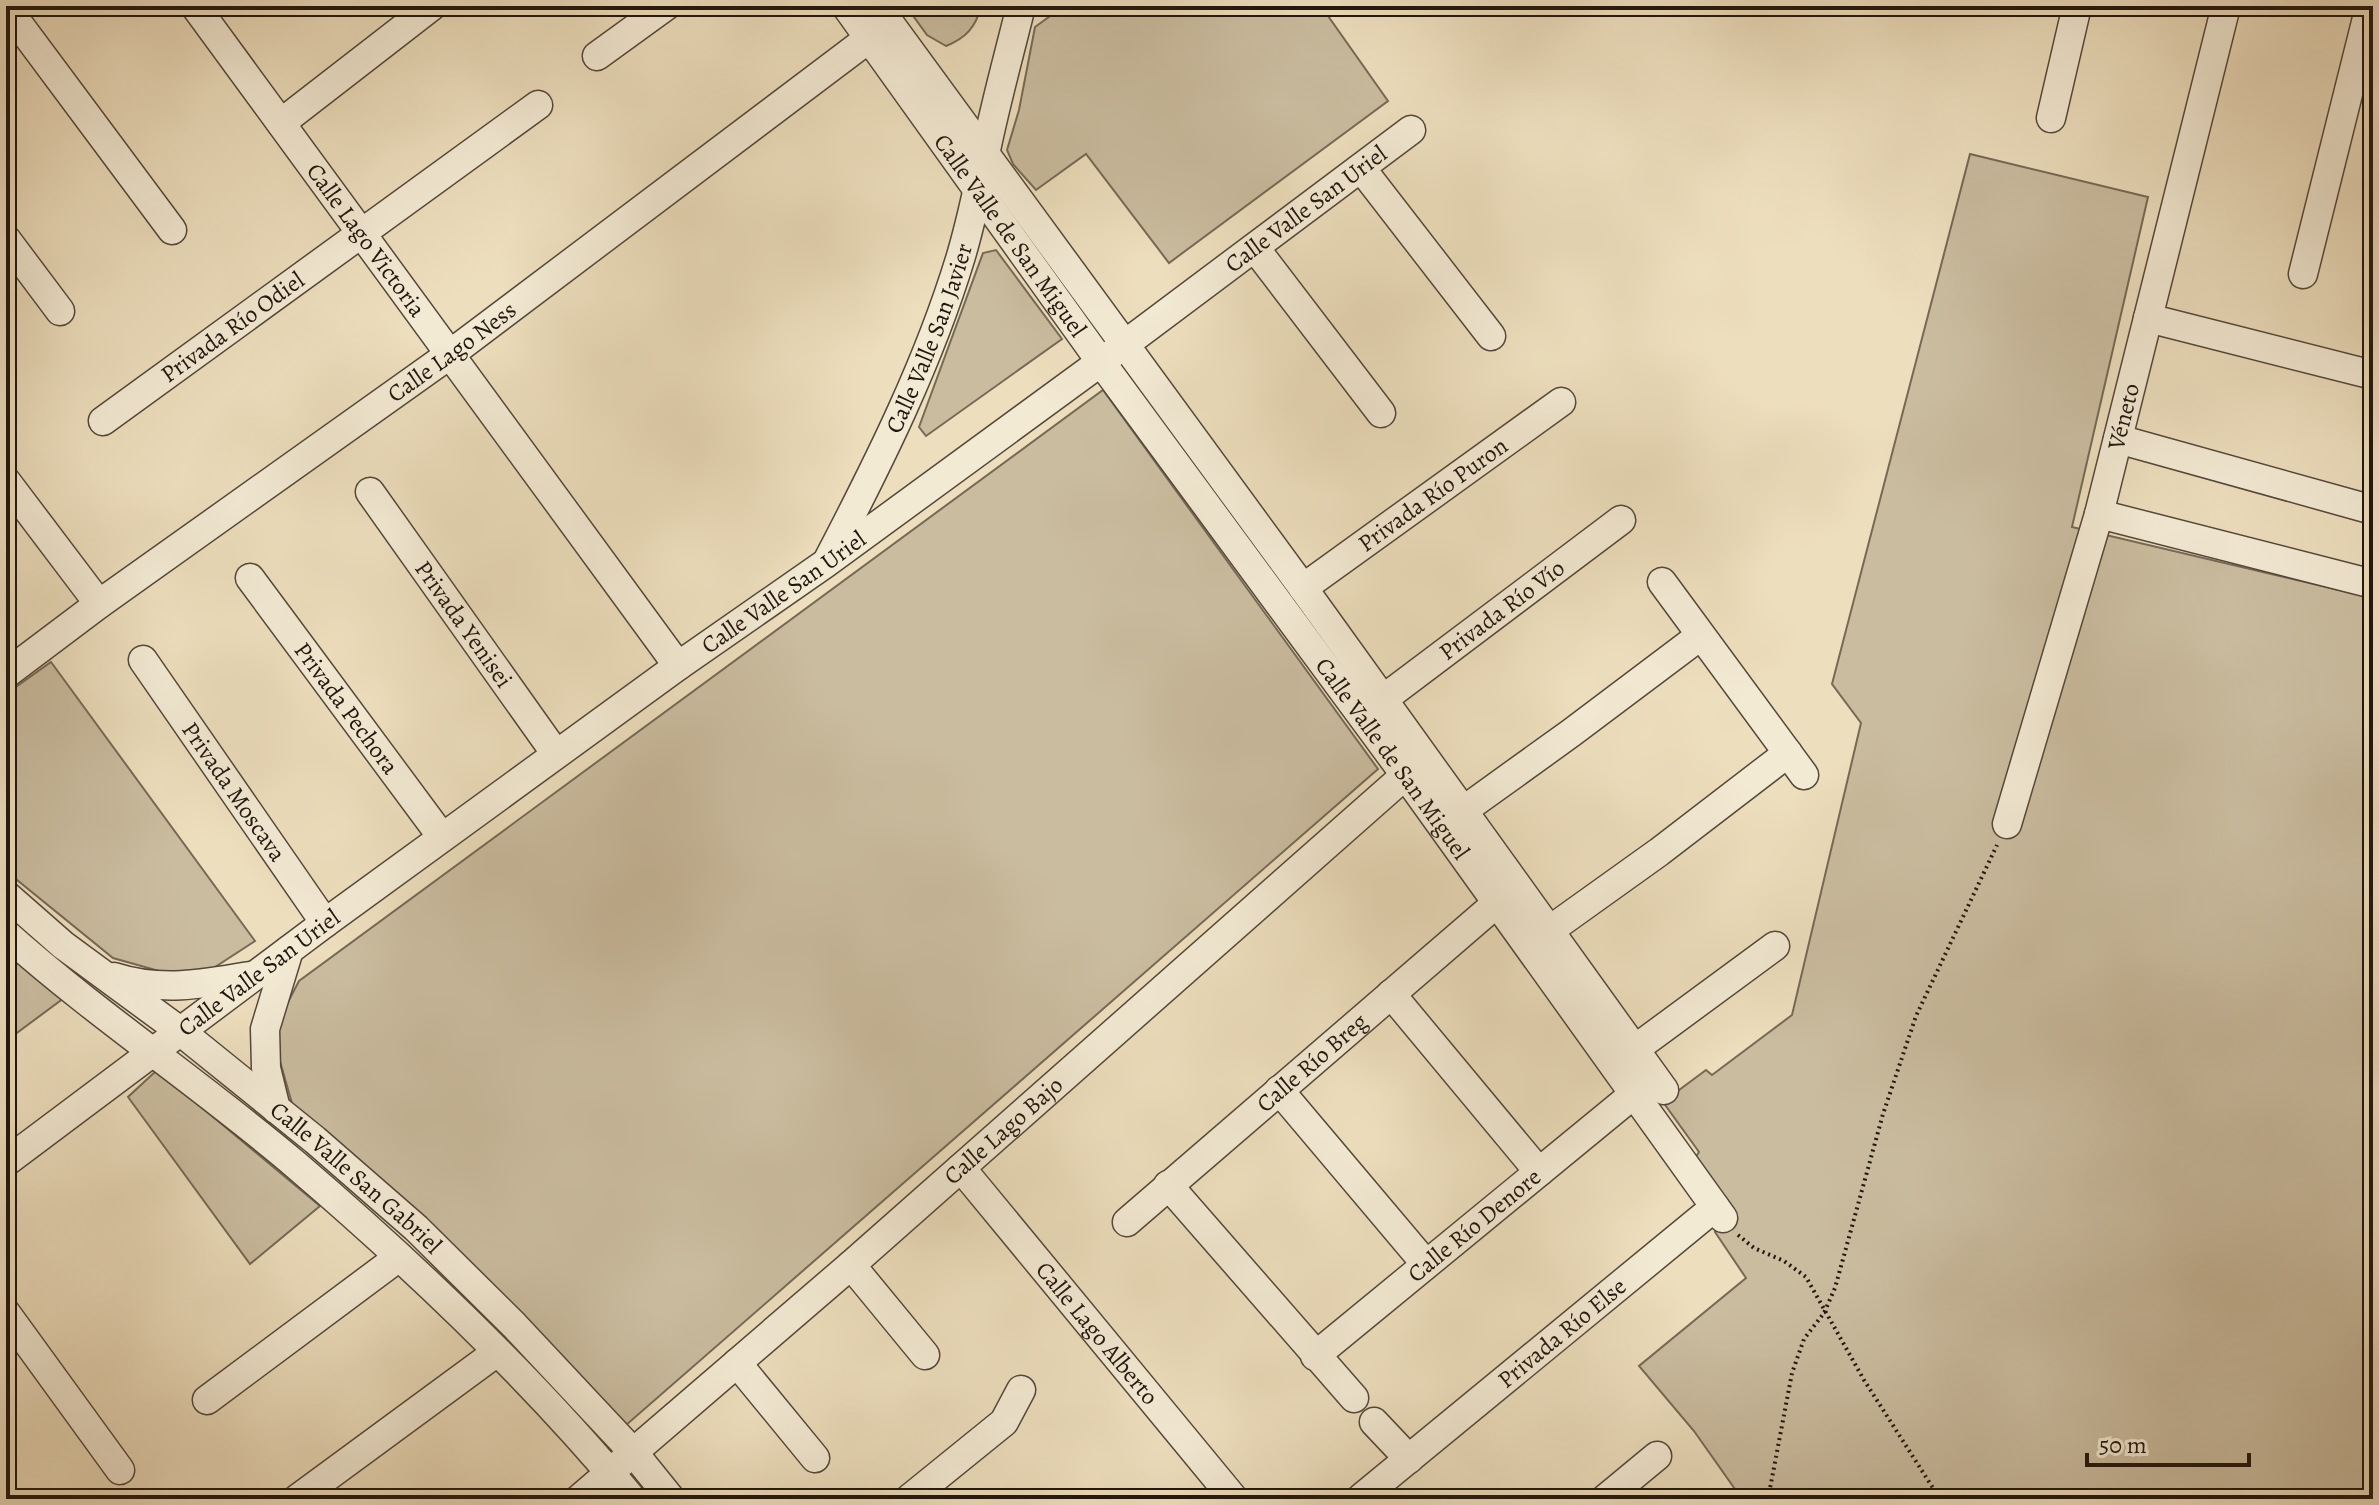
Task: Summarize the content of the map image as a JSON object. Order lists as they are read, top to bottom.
{
  "streets": {
    "street": [
      "Calle Valle San Uriel",
      "Calle Valle de San Miguel",
      "Calle Lago Victoria",
      "Privada Río Odiel",
      "Calle Valle San Javier",
      "Calle Lago Ness",
      "Véneto",
      "Privada Río Puron",
      "Privada Río Vío",
      "Privada Yenisei",
      "Privada Pechora",
      "Privada Moscava",
      "Calle Río Breg",
      "Calle Lago Bajo",
      "Calle Valle San Gabriel",
      "Calle Río Denore",
      "Calle Lago Alberto",
      "Privada Río Else"
    ]
  },
  "crossings": [
    ["Calle Valle San Uriel", "Calle Valle de San Miguel"],
    ["Calle Valle San Uriel", "Calle Lago Victoria"],
    ["Calle Valle San Uriel", "Calle Valle San Javier"],
    ["Calle Valle San Uriel", "Privada Yenisei"],
    ["Calle Valle San Uriel", "Privada Pechora"],
    ["Calle Valle San Uriel", "Privada Moscava"],
    ["Calle Valle San Uriel", "Calle Valle San Gabriel"],
    ["Calle Valle de San Miguel", "Calle Valle San Javier"],
    ["Calle Valle de San Miguel", "Calle Lago Ness"],
    ["Calle Valle de San Miguel", "Privada Río Puron"],
    ["Calle Valle de San Miguel", "Privada Río Vío"],
    ["Calle Valle de San Miguel", "Calle Río Breg"],
    ["Calle Valle de San Miguel", "Calle Lago Bajo"],
    ["Calle Valle de San Miguel", "Calle Río Denore"],
    ["Calle Valle de San Miguel", "Privada Río Else"],
    ["Calle Lago Victoria", "Privada Río Odiel"],
    ["Calle Lago Victoria", "Calle Lago Ness"],
    ["Calle Lago Bajo", "Calle Valle San Gabriel"],
    ["Calle Lago Bajo", "Calle Lago Alberto"]
  ],
  "scale_bar": "50 m"
}
